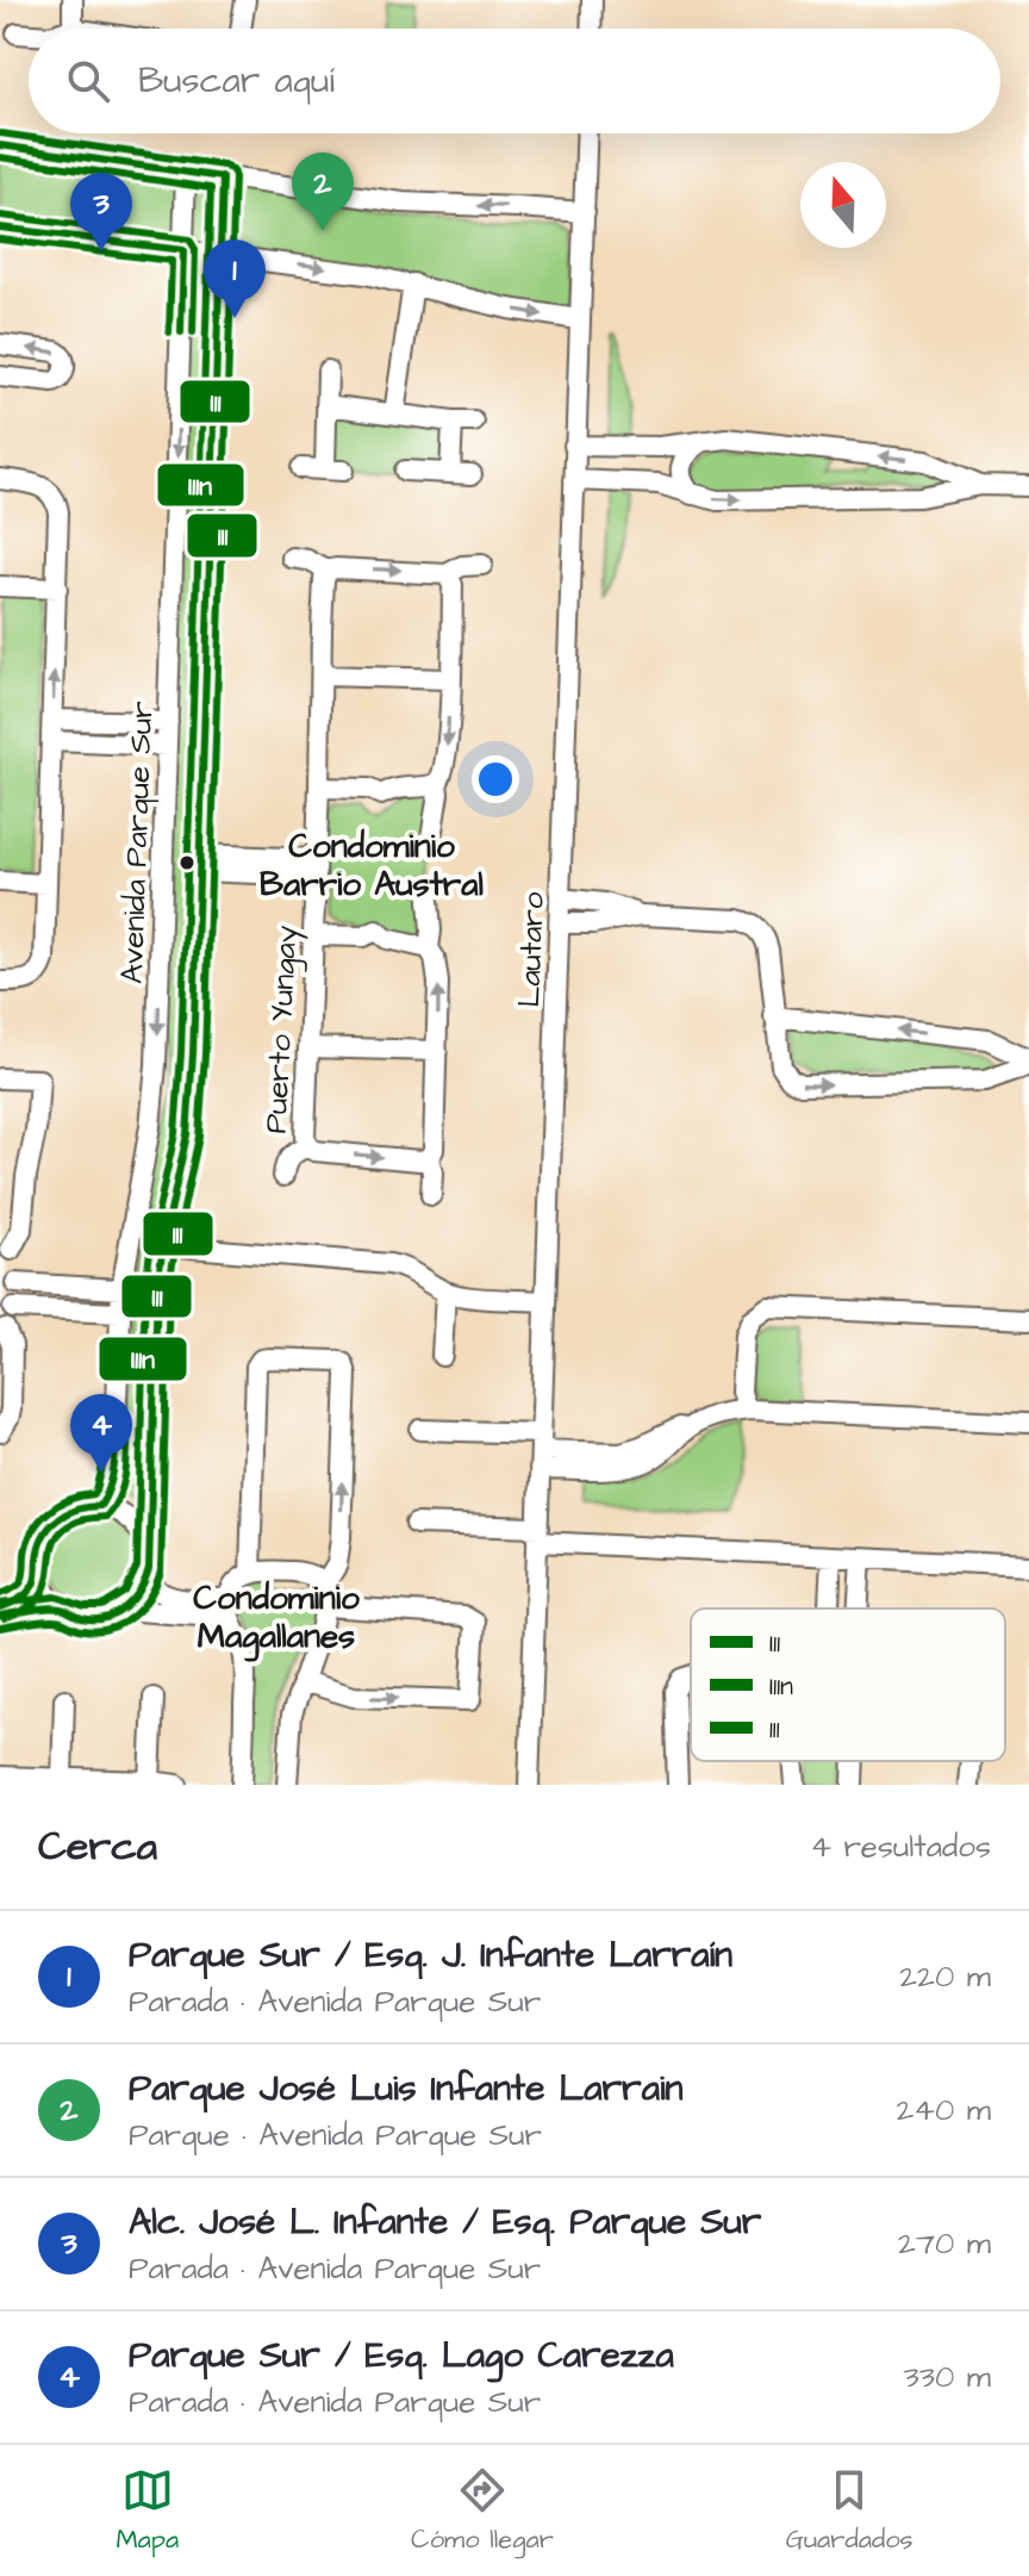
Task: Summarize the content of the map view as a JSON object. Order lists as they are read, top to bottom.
{
  "streets": {
    "street": ["Avenida Parque Sur", "Lautaro", "Puerto Yungay"]
  },
  "districts": ["Condominio Barrio Austral", "Condominio Magallanes"],
  "lines": ["transit line 111", "transit line I11", "transit line I11n"],
  "legend": ["I11", "I11n", "111"],
  "north": "top",
  "page": {
    "search": "Buscar aquí",
    "pins": [
      "2",
      "3",
      "1",
      "4"
    ],
    "heading": ["Cerca", "4 resultados"],
    "list": [
      {
        "mark": "1",
        "name": "Parque Sur / Esq. J. Infante Larraín",
        "note": "Parada · Avenida Parque Sur",
        "value": "220 m"
      },
      {
        "mark": "2",
        "name": "Parque José Luis Infante Larrain",
        "note": "Parque · Avenida Parque Sur",
        "value": "240 m"
      },
      {
        "mark": "3",
        "name": "Alc. José L. Infante / Esq. Parque Sur",
        "note": "Parada · Avenida Parque Sur",
        "value": "270 m"
      },
      {
        "mark": "4",
        "name": "Parque Sur / Esq. Lago Carezza",
        "note": "Parada · Avenida Parque Sur",
        "value": "330 m"
      }
    ],
    "nav": ["Mapa", "Cómo llegar", "Guardados"]
  }
}
